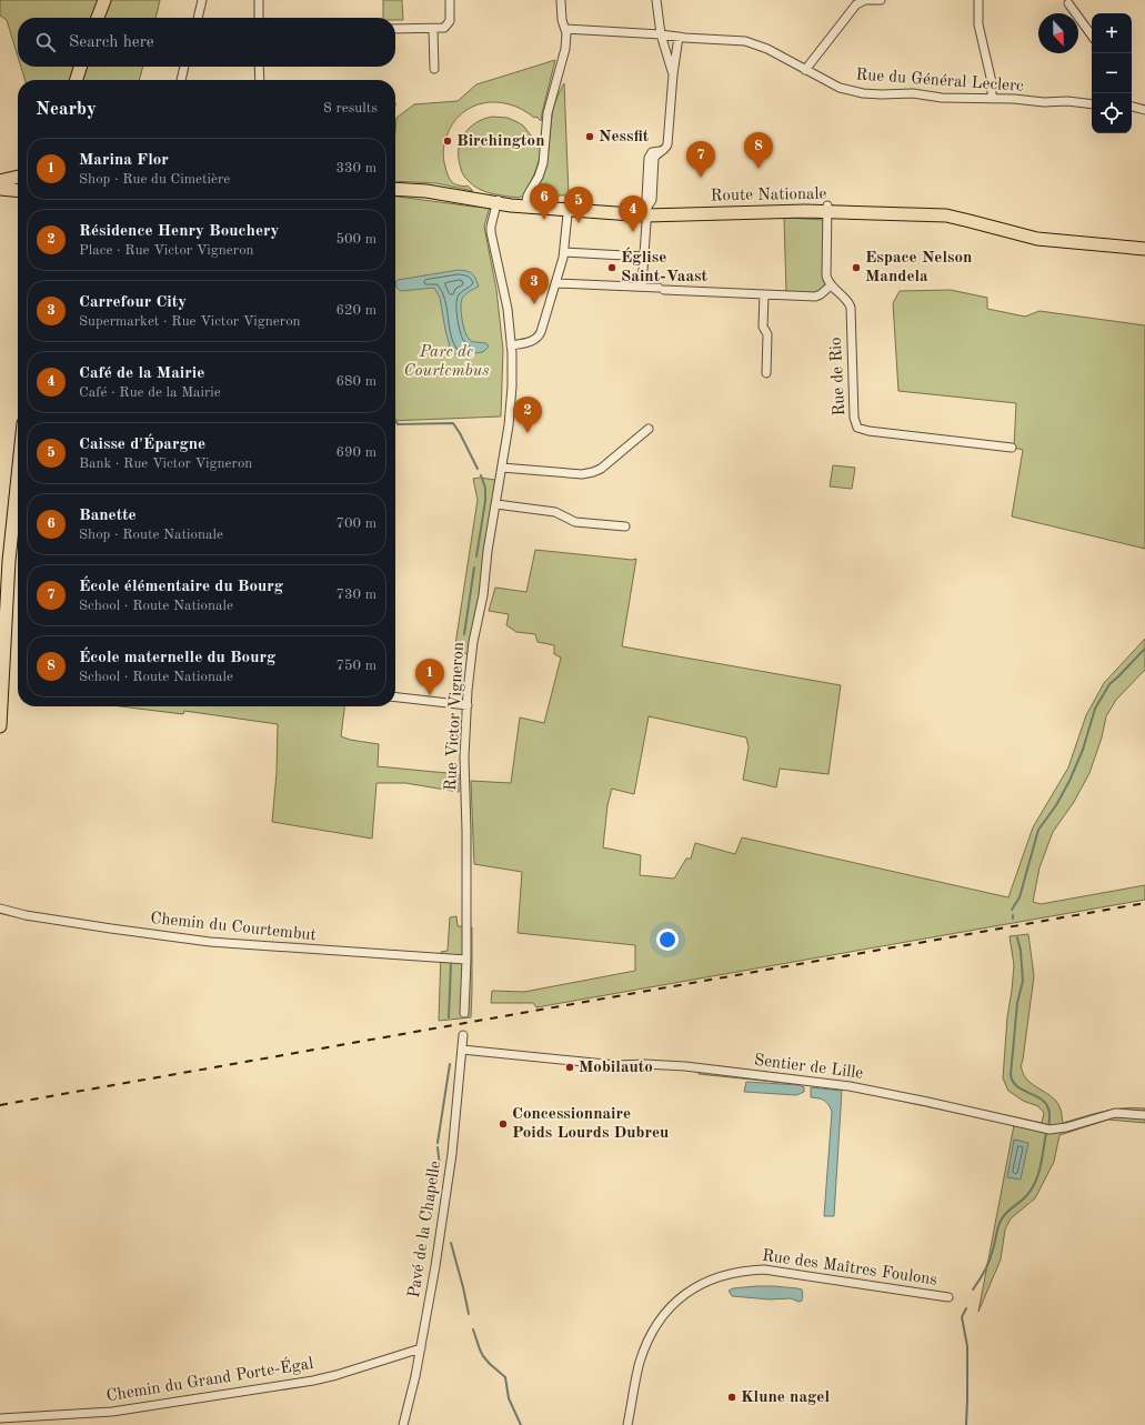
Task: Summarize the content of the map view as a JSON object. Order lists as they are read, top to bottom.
{
  "streets": {
    "main road": ["Route Nationale"],
    "street": [
      "Rue du Général Leclerc",
      "Rue de Rio",
      "Rue Victor Vigneron",
      "Chemin du Courtembut",
      "Sentier de Lille",
      "Pavé de la Chapelle",
      "Rue des Maîtres Foulons",
      "Chemin du Grand Porte-Égal"
    ]
  },
  "crossings": [
    ["Route Nationale", "Rue Victor Vigneron"],
    ["Rue Victor Vigneron", "Chemin du Courtembut"],
    ["Sentier de Lille", "Pavé de la Chapelle"],
    ["Pavé de la Chapelle", "Chemin du Grand Porte-Égal"]
  ],
  "parks": ["Parc de Courtembus"],
  "places": [
    "Nessfit",
    "Birchington",
    "Église Saint-Vaast",
    "Espace Nelson Mandela",
    "Mobilauto",
    "Concessionnaire Poids Lourds Dubreu",
    "Klune nagel"
  ],
  "north": "bottom",
  "page": {
    "map_buttons": ["+", "−"],
    "search": "Search here",
    "heading": ["Nearby", "8 results"],
    "pins": [
      "8",
      "7",
      "6",
      "5",
      "4",
      "3",
      "2",
      "1"
    ],
    "list": [
      {
        "mark": "1",
        "name": "Marina Flor",
        "note": "Shop · Rue du Cimetière",
        "value": "330 m"
      },
      {
        "mark": "2",
        "name": "Résidence Henry Bouchery",
        "note": "Place · Rue Victor Vigneron",
        "value": "500 m"
      },
      {
        "mark": "3",
        "name": "Carrefour City",
        "note": "Supermarket · Rue Victor Vigneron",
        "value": "620 m"
      },
      {
        "mark": "4",
        "name": "Café de la Mairie",
        "note": "Café · Rue de la Mairie",
        "value": "680 m"
      },
      {
        "mark": "5",
        "name": "Caisse d'Épargne",
        "note": "Bank · Rue Victor Vigneron",
        "value": "690 m"
      },
      {
        "mark": "6",
        "name": "Banette",
        "note": "Shop · Route Nationale",
        "value": "700 m"
      },
      {
        "mark": "7",
        "name": "École élémentaire du Bourg",
        "note": "School · Route Nationale",
        "value": "730 m"
      },
      {
        "mark": "8",
        "name": "École maternelle du Bourg",
        "note": "School · Route Nationale",
        "value": "750 m"
      }
    ]
  }
}
